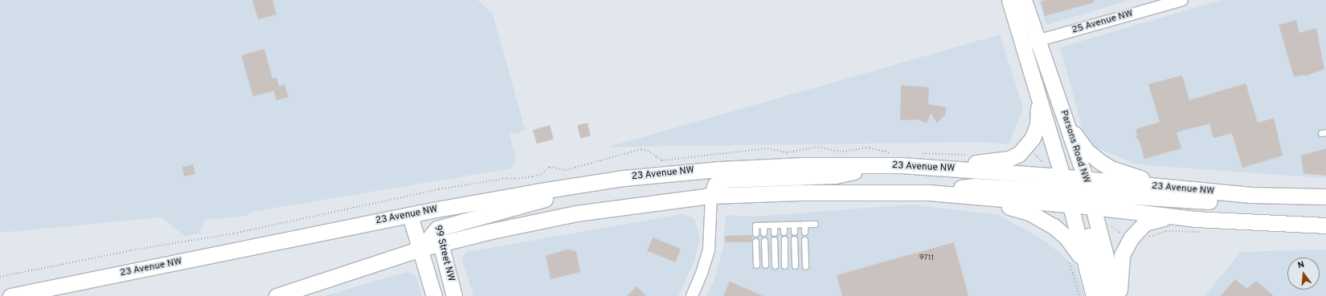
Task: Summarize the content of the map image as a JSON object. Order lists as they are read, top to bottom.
{
  "streets": {
    "main road": ["Parsons Road NW", "23 Avenue NW", "99 Street NW"],
    "street": ["25 Avenue NW"]
  },
  "crossings": [
    ["25 Avenue NW", "Parsons Road NW"],
    ["Parsons Road NW", "23 Avenue NW"],
    ["23 Avenue NW", "99 Street NW"]
  ],
  "house_numbers": ["9711"],
  "north": "top"
}
